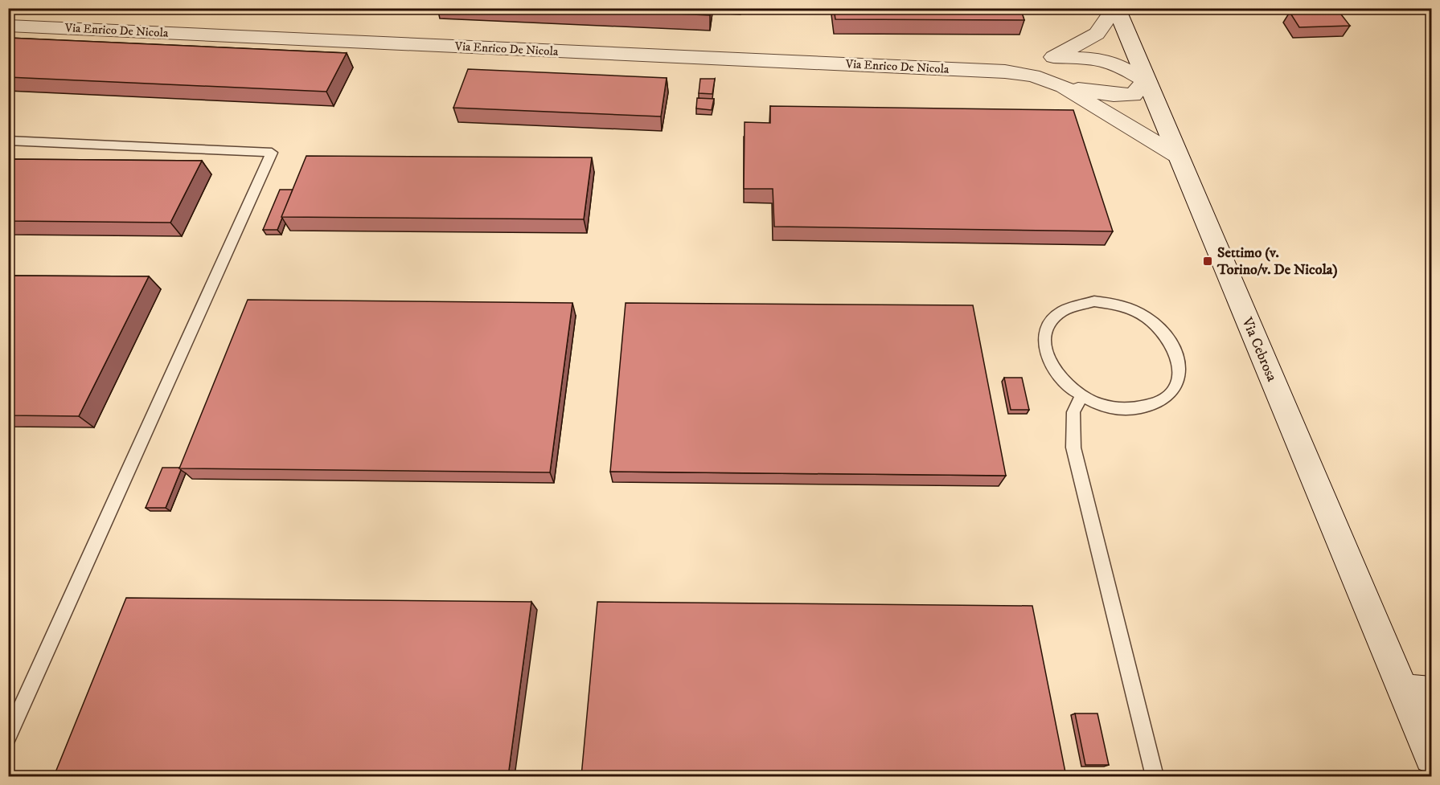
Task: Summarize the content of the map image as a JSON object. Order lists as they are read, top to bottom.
{
  "streets": {
    "main road": ["Via Cebrosa"],
    "street": ["Via Enrico De Nicola"]
  },
  "crossings": [
    ["Via Enrico De Nicola", "Via Cebrosa"]
  ],
  "places": {
    "transit": ["Settimo (v. Torino/v. De Nicola)"]
  }
}
